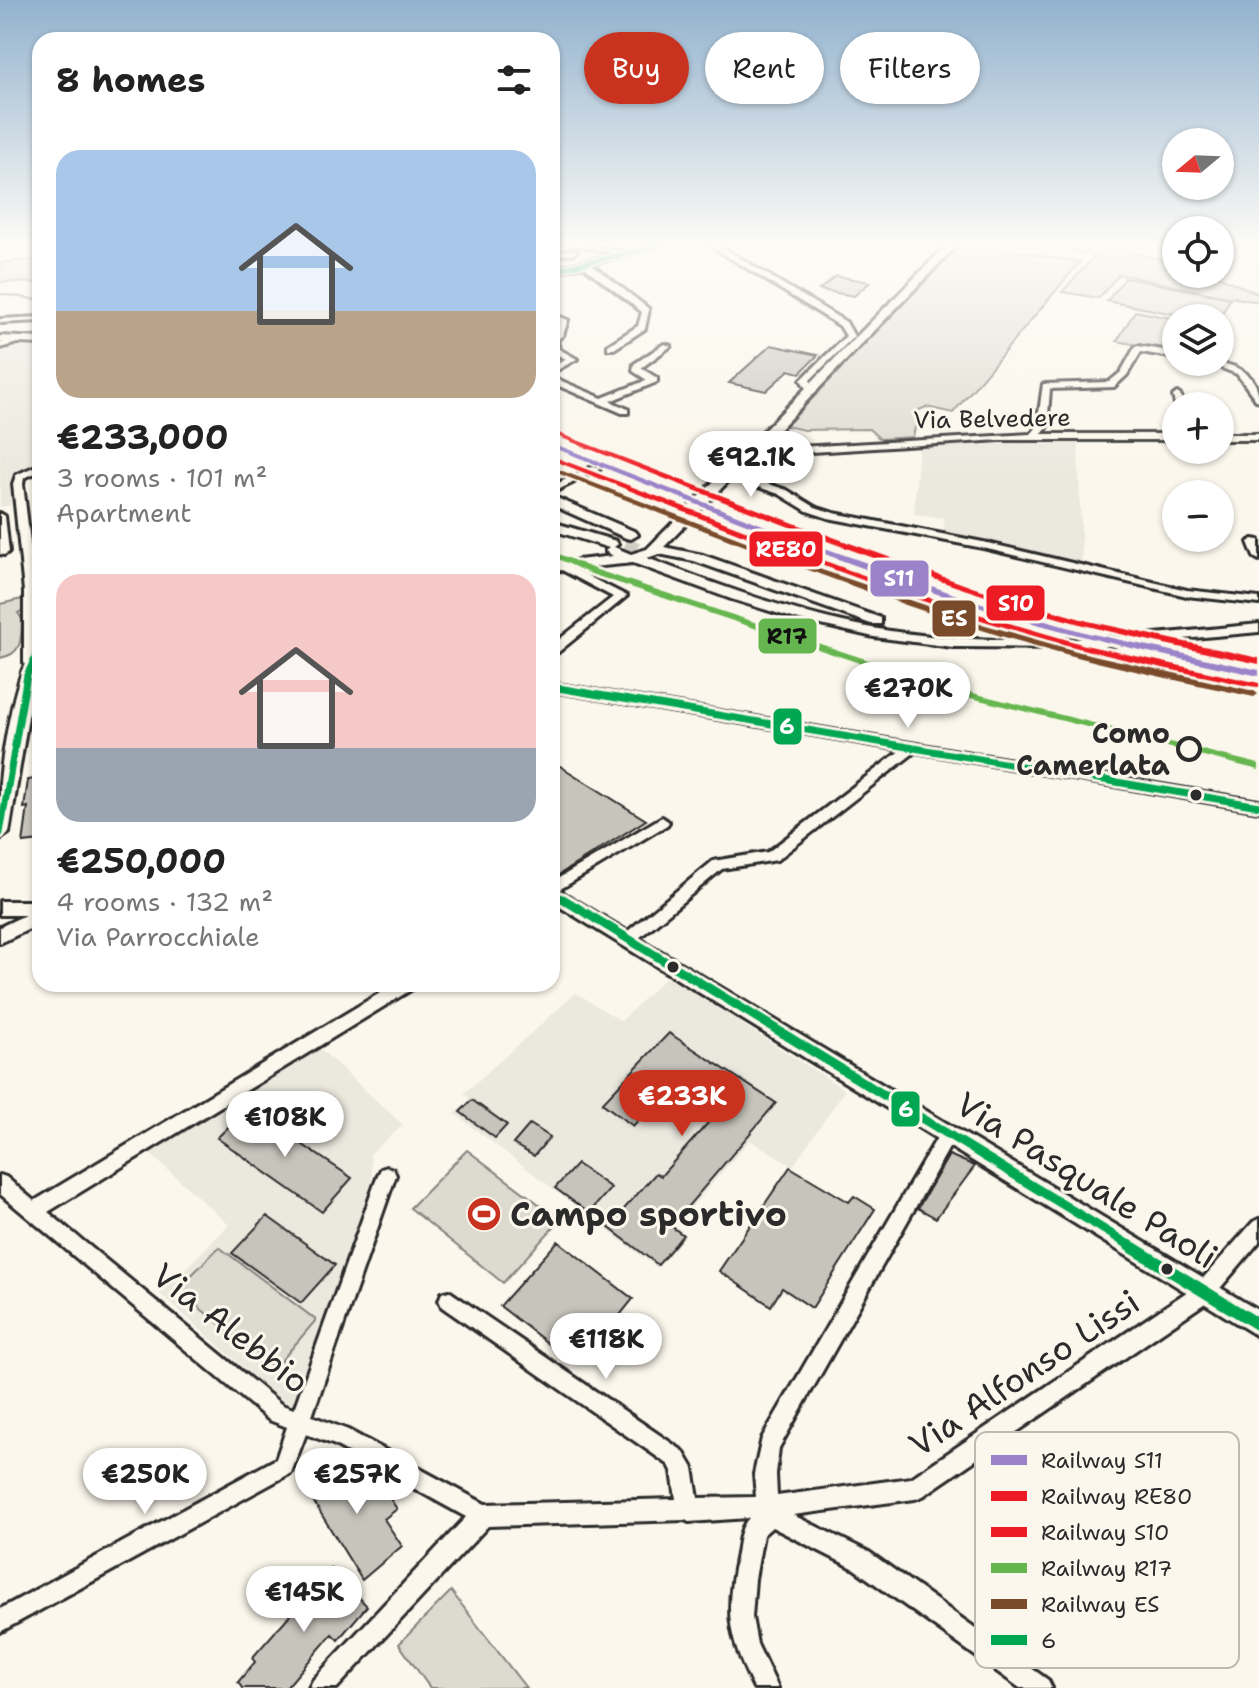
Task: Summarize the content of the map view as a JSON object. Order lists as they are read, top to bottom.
{
  "streets": {
    "main road": ["Via Pasquale Paoli"],
    "street": ["Via Belvedere", "Via Alebbio", "Via Alfonso Lissi"]
  },
  "crossings": [
    ["Via Pasquale Paoli", "Via Alfonso Lissi"],
    ["Via Alebbio", "Via Alfonso Lissi"]
  ],
  "places": {
    "other": ["Como Camerlata"],
    "sports": ["Campo sportivo"]
  },
  "lines": [
    "rail line S10",
    "rail line S11",
    "rail line RE80",
    "rail line ES",
    "rail line R17",
    "transit line 6"
  ],
  "legend": [
    "Railway S11",
    "Railway RE80",
    "Railway S10",
    "Railway R17",
    "Railway ES",
    "6"
  ],
  "north": "left",
  "page": {
    "chip": ["Buy", "Rent", "Filters"],
    "heading": "8 homes",
    "map_buttons": ["+", "−"],
    "list": [
      {
        "name": "€233,000",
        "note": "3 rooms · 101 m² · Apartment"
      },
      {
        "name": "€250,000",
        "note": "4 rooms · 132 m² · Via Parrocchiale"
      }
    ],
    "price": [
      "€92.1K",
      "€270K",
      "€233K",
      "€108K",
      "€118K",
      "€250K",
      "€257K",
      "€145K"
    ]
  }
}
